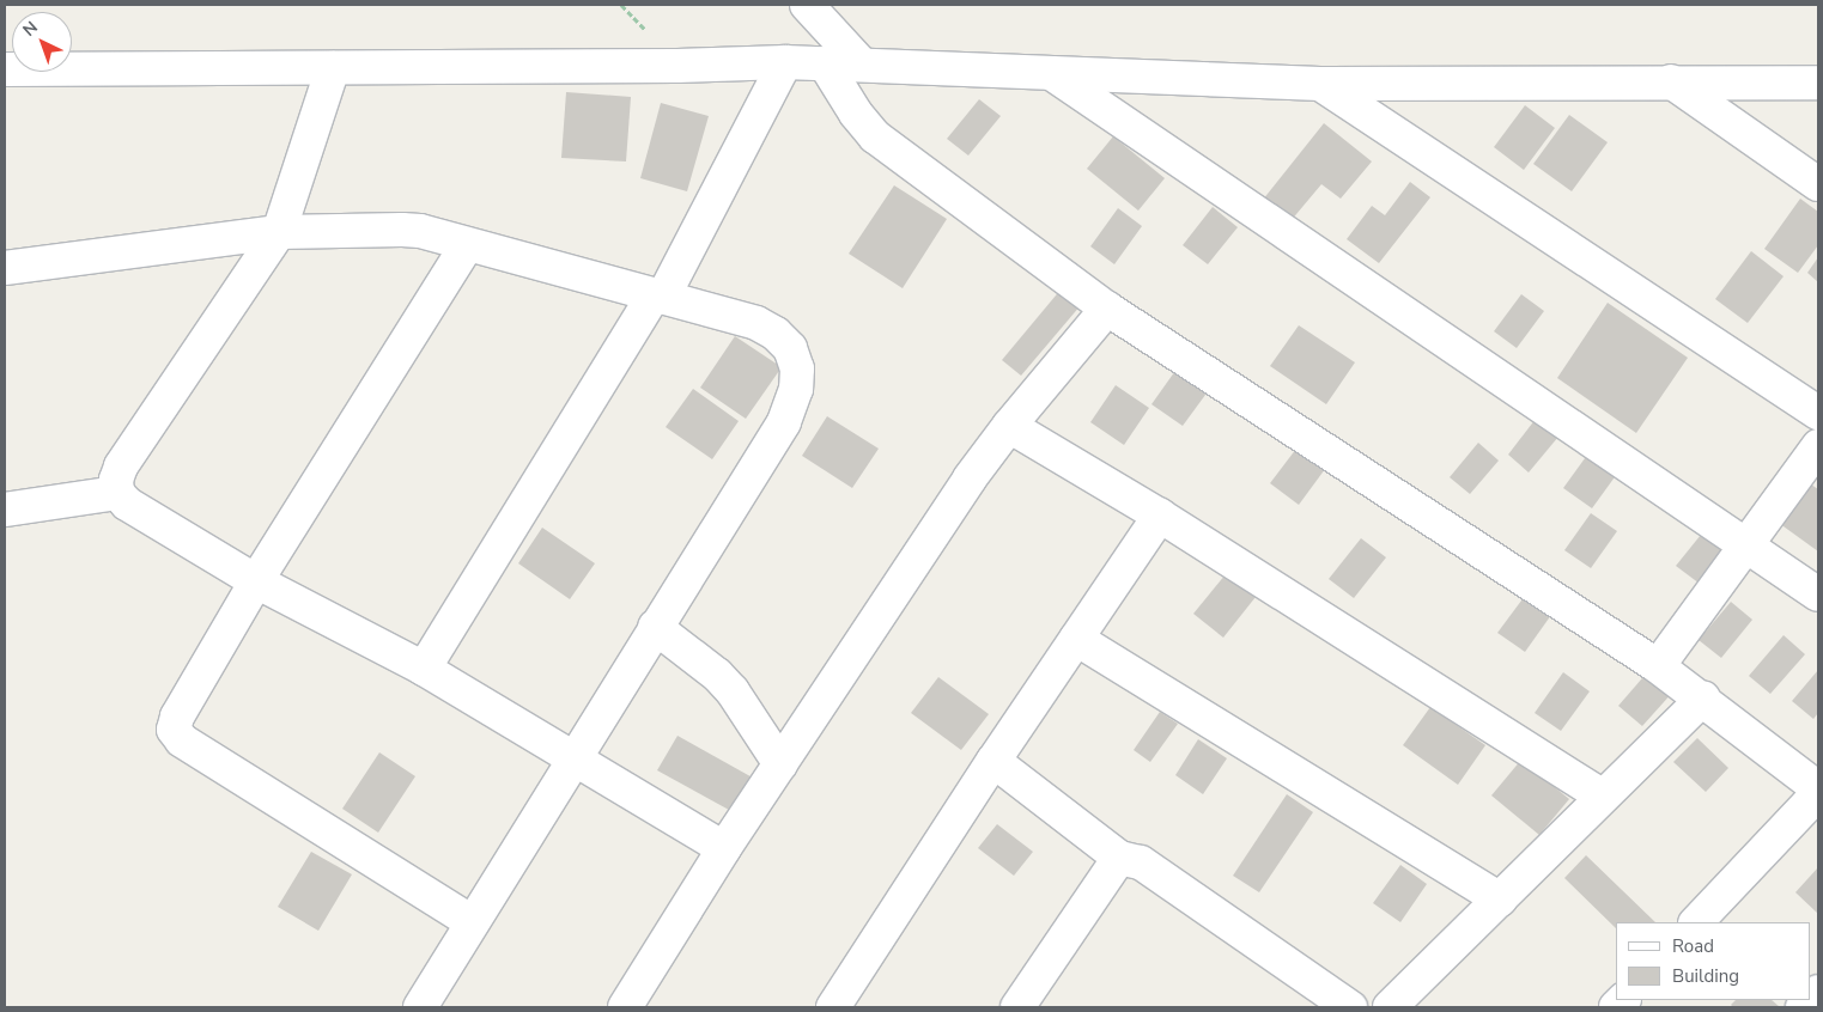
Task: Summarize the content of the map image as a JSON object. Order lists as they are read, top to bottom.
{
  "legend": ["Road", "Building"],
  "north": "top left"
}
